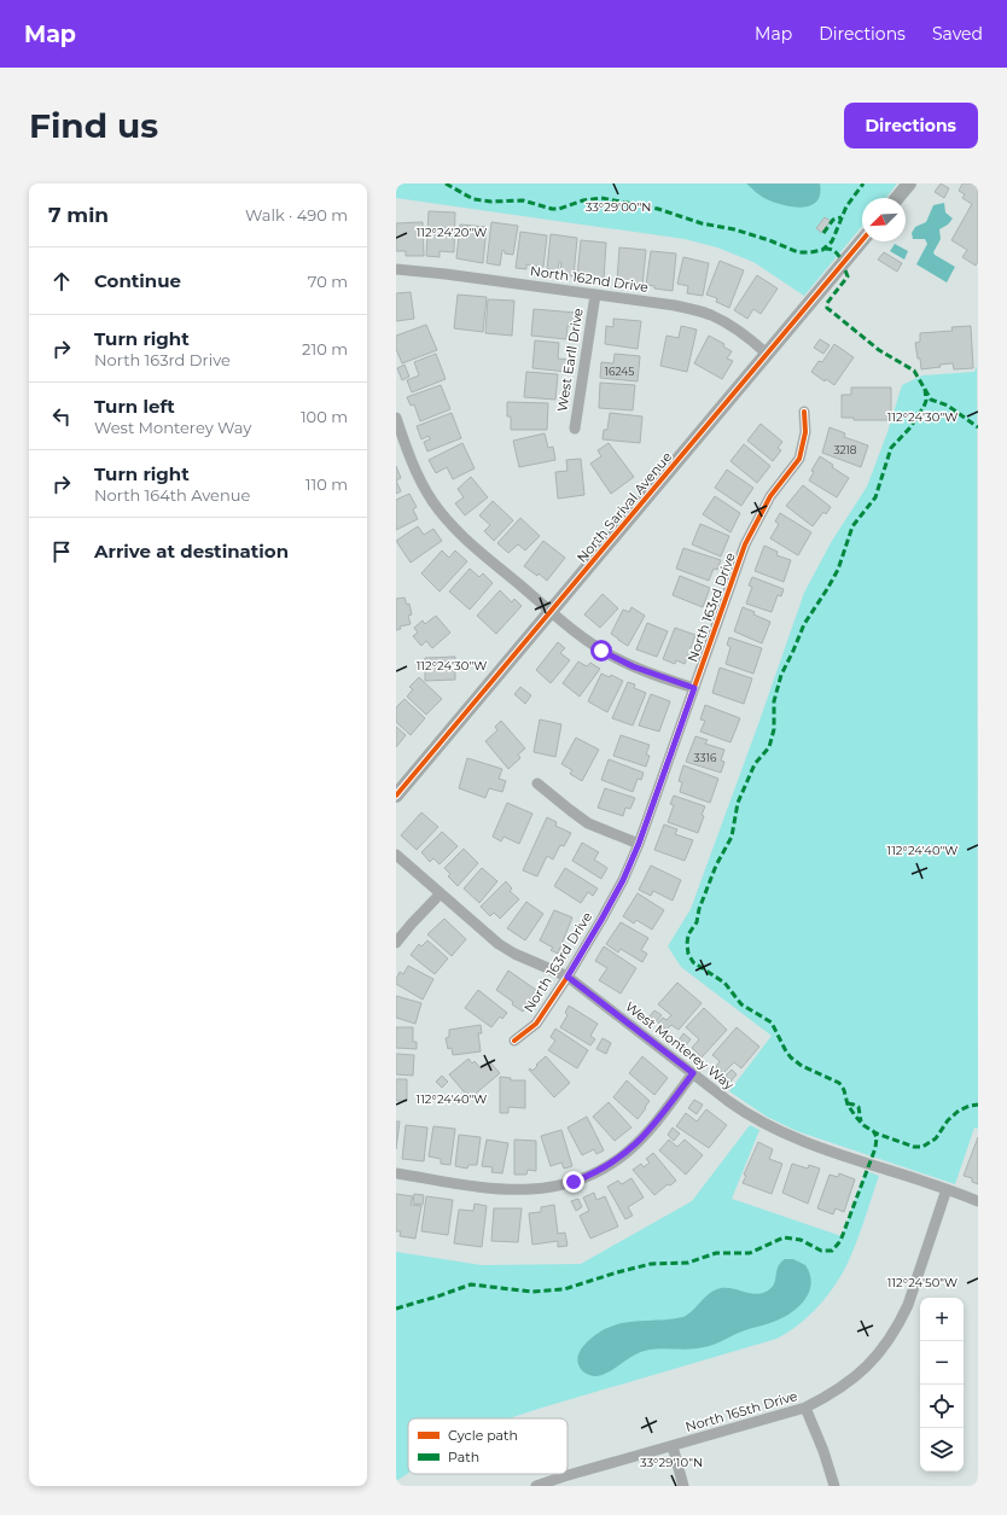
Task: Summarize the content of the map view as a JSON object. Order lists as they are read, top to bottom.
{
  "streets": {
    "street": [
      "North 162nd Drive",
      "West Earll Drive",
      "North Sarival Avenue",
      "North 163rd Drive",
      "West Monterey Way",
      "North 165th Drive"
    ]
  },
  "crossings": [
    ["North 162nd Drive", "West Earll Drive"],
    ["North 162nd Drive", "North Sarival Avenue"],
    ["North 163rd Drive", "West Monterey Way"],
    ["West Monterey Way", "North 165th Drive"]
  ],
  "house_numbers": ["16245", "3218", "3316"],
  "legend": ["Cycle path", "Path"],
  "north": "bottom left",
  "page": {
    "header": "Map",
    "nav": ["Map", "Directions", "Saved"],
    "buttons": "Directions",
    "title": "Find us",
    "heading": ["7 min", "Walk · 490 m"],
    "list": [
      ["Continue", "70 m"],
      ["Turn right", "North 163rd Drive", "210 m"],
      ["Turn left", "West Monterey Way", "100 m"],
      ["Turn right", "North 164th Avenue", "110 m"],
      "Arrive at destination"
    ],
    "map_buttons": ["+", "−"]
  },
  "coordinates": [
    "33°29'00\"N",
    "112°24'20\"W",
    "112°24'30\"W",
    "112°24'40\"W",
    "112°24'50\"W",
    "33°29'10\"N"
  ]
}
